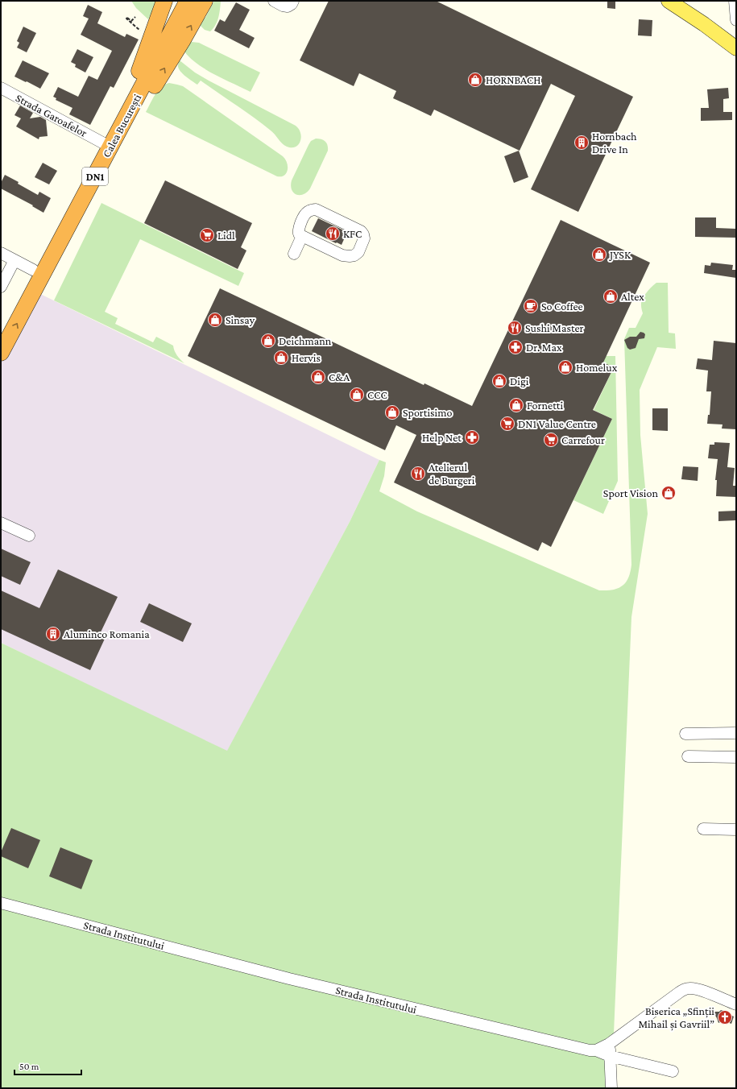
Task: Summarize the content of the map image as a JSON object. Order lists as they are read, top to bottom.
{
  "streets": {
    "highway": ["Calea București", "DN1"],
    "street": ["Strada Garoafelor", "Strada Institutului"]
  },
  "crossings": [
    ["Strada Garoafelor", "Calea București"]
  ],
  "places": {
    "shop": [
      "HORNBACH",
      "JYSK",
      "Altex",
      "Sinsay",
      "Deichmann",
      "Hervis",
      "Homelux",
      "C&A",
      "Digi",
      "CCC",
      "Fornetti",
      "Sportisimo",
      "Sport Vision"
    ],
    "building": ["Hornbach Drive In", "Aluminco Romania"],
    "restaurant": ["KFC", "Sushi Master", "Atelierul de Burgeri"],
    "supermarket": ["Lidl", "DN1 Value Centre", "Carrefour"],
    "cafe": ["So Coffee"],
    "pharmacy": ["Dr. Max", "Help Net"],
    "church": ["Biserica „Sfinții Mihail și Gavriil”"]
  },
  "scale_bar": "50 m"
}
